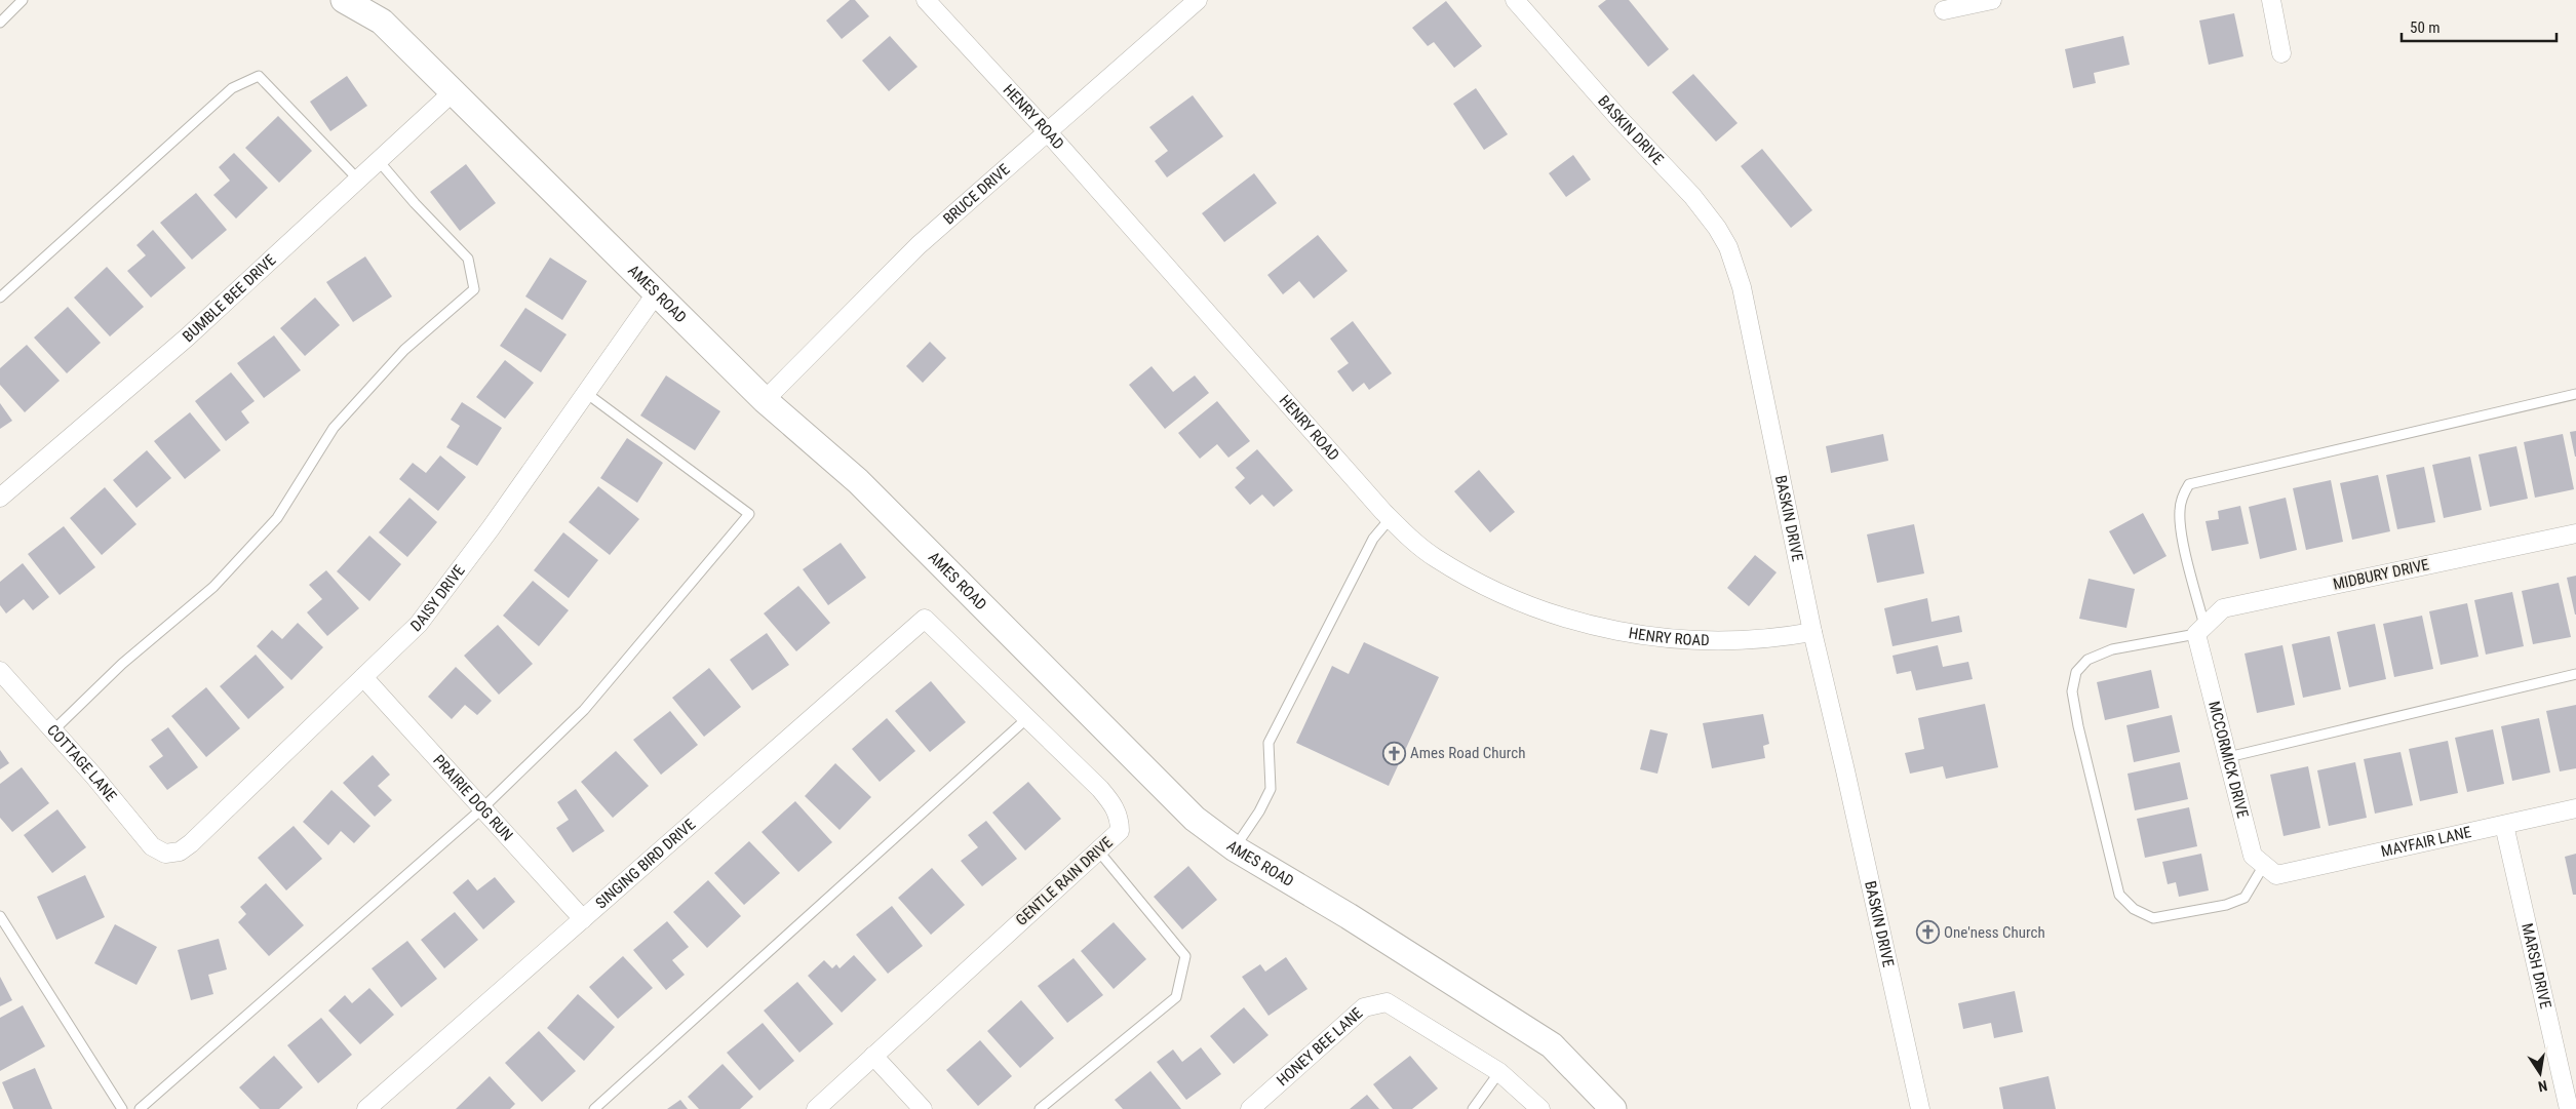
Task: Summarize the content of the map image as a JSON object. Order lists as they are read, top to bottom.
{
  "streets": {
    "street": [
      "HENRY ROAD",
      "BASKIN DRIVE",
      "BRUCE DRIVE",
      "AMES ROAD",
      "BUMBLE BEE DRIVE",
      "MIDBURY DRIVE",
      "DAISY DRIVE",
      "MCCORMICK DRIVE",
      "COTTAGE LANE",
      "PRAIRIE DOG RUN",
      "MAYFAIR LANE",
      "SINGING BIRD DRIVE",
      "GENTLE RAIN DRIVE",
      "MARSH DRIVE",
      "HONEY BEE LANE"
    ]
  },
  "crossings": [
    ["HENRY ROAD", "BASKIN DRIVE"],
    ["HENRY ROAD", "BRUCE DRIVE"],
    ["BRUCE DRIVE", "AMES ROAD"],
    ["AMES ROAD", "BUMBLE BEE DRIVE"],
    ["AMES ROAD", "DAISY DRIVE"],
    ["MIDBURY DRIVE", "MCCORMICK DRIVE"],
    ["DAISY DRIVE", "COTTAGE LANE"],
    ["DAISY DRIVE", "PRAIRIE DOG RUN"],
    ["MCCORMICK DRIVE", "MAYFAIR LANE"],
    ["PRAIRIE DOG RUN", "SINGING BIRD DRIVE"],
    ["MAYFAIR LANE", "MARSH DRIVE"],
    ["SINGING BIRD DRIVE", "GENTLE RAIN DRIVE"]
  ],
  "places": {
    "church": ["Ames Road Church", "One'ness Church"]
  },
  "scale_bar": "50 m",
  "north": "bottom"
}
